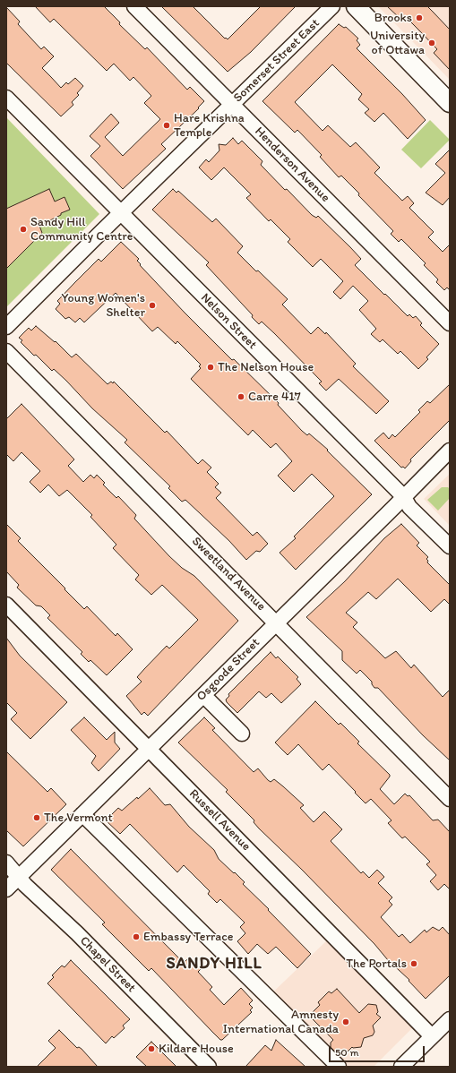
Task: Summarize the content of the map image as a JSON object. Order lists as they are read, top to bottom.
{
  "streets": {
    "street": [
      "Somerset Street East",
      "Henderson Avenue",
      "Nelson Street",
      "Sweetland Avenue",
      "Osgoode Street",
      "Russell Avenue",
      "Chapel Street"
    ]
  },
  "crossings": [
    ["Somerset Street East", "Henderson Avenue"],
    ["Somerset Street East", "Nelson Street"],
    ["Nelson Street", "Osgoode Street"],
    ["Sweetland Avenue", "Osgoode Street"],
    ["Osgoode Street", "Russell Avenue"],
    ["Osgoode Street", "Chapel Street"]
  ],
  "districts": ["SANDY HILL"],
  "places": [
    "Brooks",
    "University of Ottawa",
    "Hare Krishna Temple",
    "Sandy Hill Community Centre",
    "Young Women's Shelter",
    "The Nelson House",
    "Carre 417",
    "The Vermont",
    "Embassy Terrace",
    "The Portals",
    "Amnesty International Canada",
    "Kildare House"
  ],
  "scale_bar": "50 m"
}
